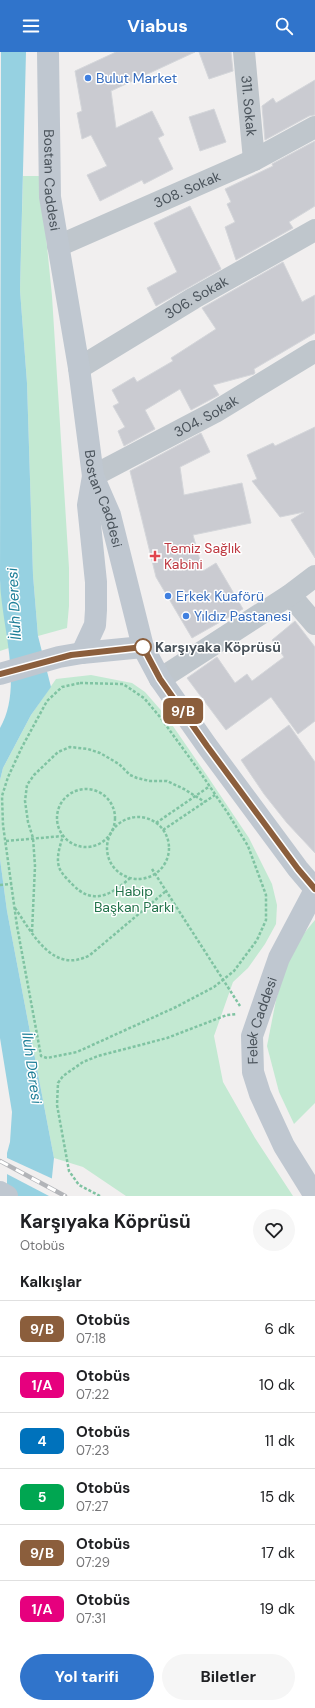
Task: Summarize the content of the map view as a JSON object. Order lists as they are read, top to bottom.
{
  "streets": {
    "street": [
      "311. Sokak",
      "Bostan Caddesi",
      "308. Sokak",
      "306. Sokak",
      "304. Sokak",
      "Felek Caddesi"
    ]
  },
  "crossings": [
    ["311. Sokak", "308. Sokak"],
    ["Bostan Caddesi", "308. Sokak"],
    ["Bostan Caddesi", "306. Sokak"],
    ["Bostan Caddesi", "304. Sokak"],
    ["Bostan Caddesi", "Felek Caddesi"]
  ],
  "water": ["İluh Deresi"],
  "parks": ["Habip Başkan Parkı"],
  "places": {
    "other": [
      "Bulut Market",
      "Erkek Kuaförü",
      "Yıldız Pastanesi",
      "Karşıyaka Köprüsü"
    ],
    "health": ["Temiz Sağlık Kabini"]
  },
  "lines": ["bus line 9/B"],
  "page": {
    "header": "Viabus",
    "on_map": "9/B",
    "heading": [
      ["Karşıyaka Köprüsü", "Otobüs"],
      "Kalkışlar"
    ],
    "list": [
      {
        "mark": "9/B",
        "name": "Otobüs",
        "note": "07:18",
        "value": "6 dk"
      },
      {
        "mark": "1/A",
        "name": "Otobüs",
        "note": "07:22",
        "value": "10 dk"
      },
      {
        "mark": "4",
        "name": "Otobüs",
        "note": "07:23",
        "value": "11 dk"
      },
      {
        "mark": "5",
        "name": "Otobüs",
        "note": "07:27",
        "value": "15 dk"
      },
      {
        "mark": "9/B",
        "name": "Otobüs",
        "note": "07:29",
        "value": "17 dk"
      },
      {
        "mark": "1/A",
        "name": "Otobüs",
        "note": "07:31",
        "value": "19 dk"
      }
    ],
    "buttons": ["Yol tarifi", "Biletler"]
  }
}
